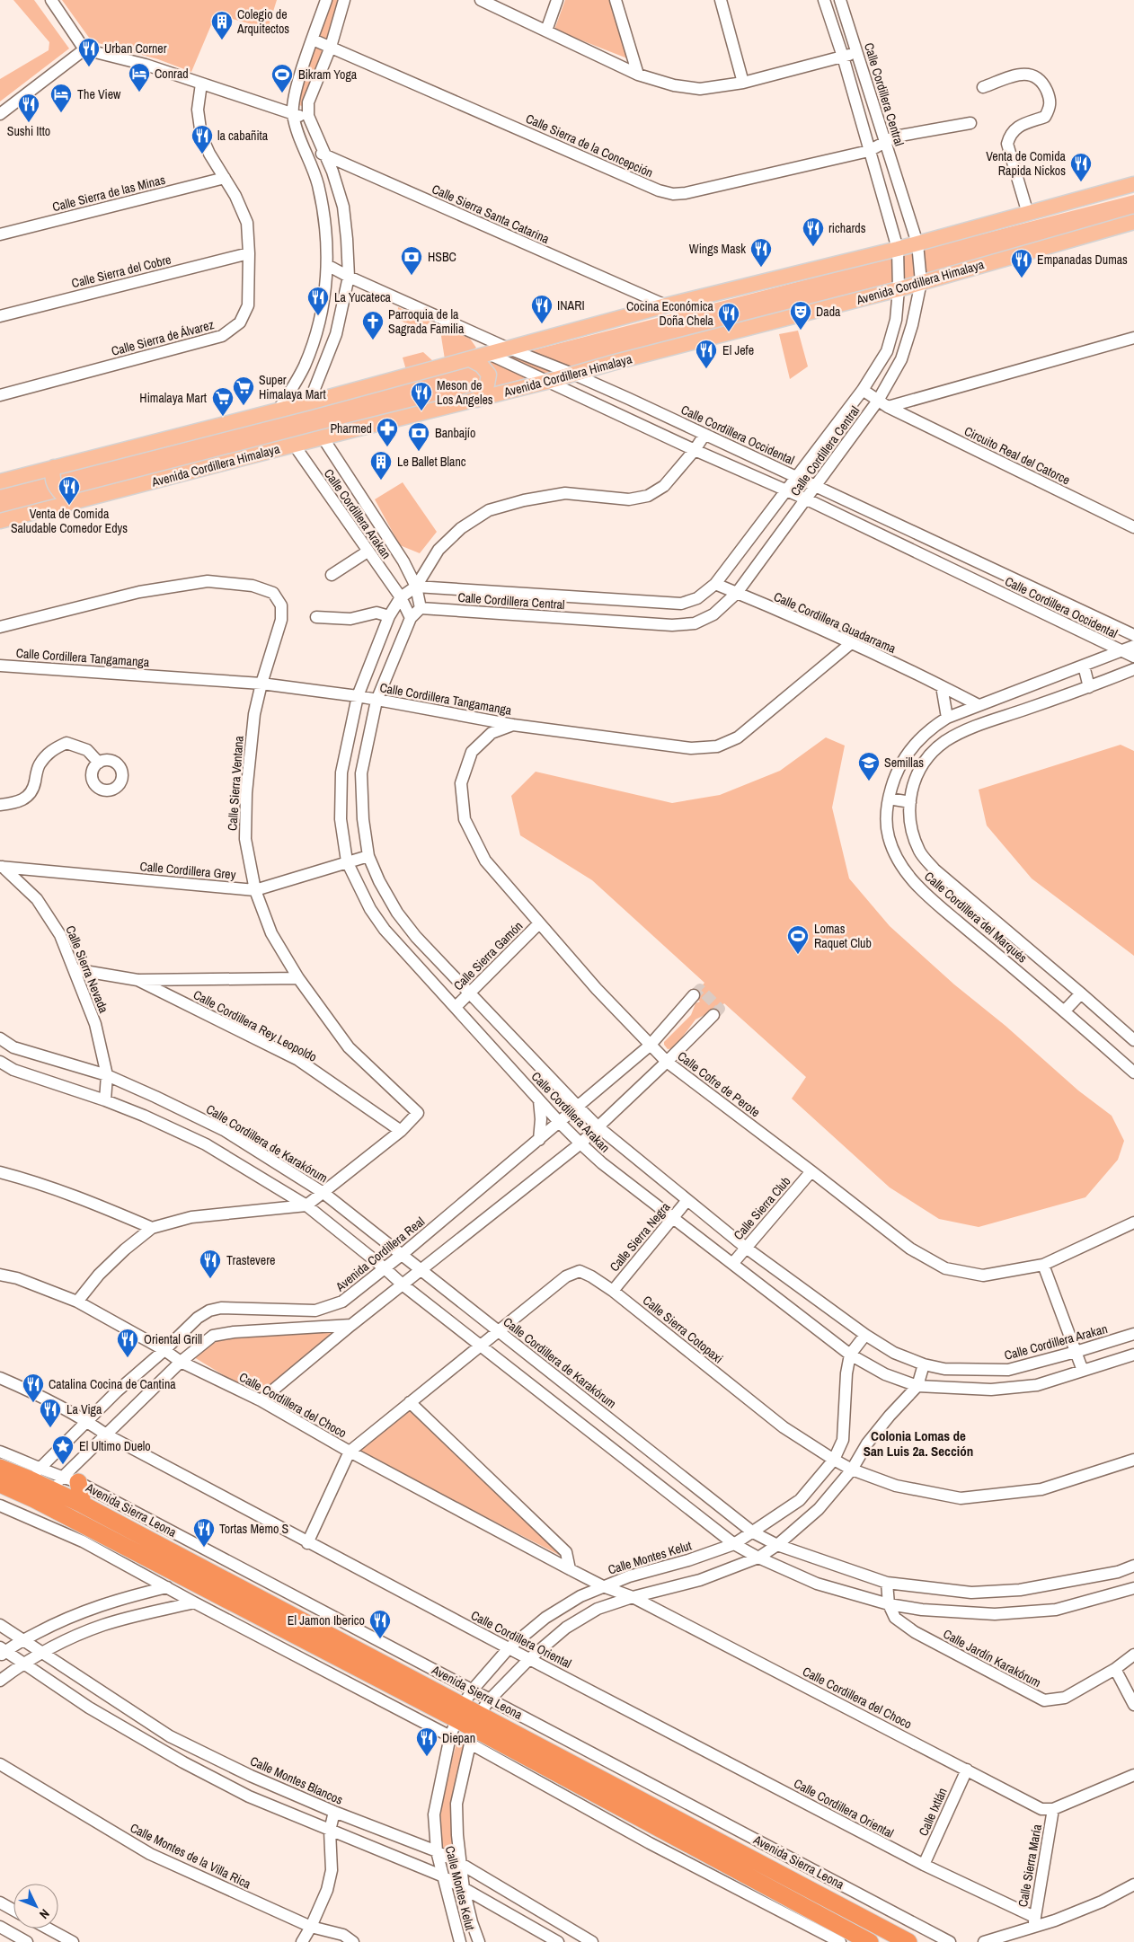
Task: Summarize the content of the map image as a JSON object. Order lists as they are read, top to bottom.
{
  "streets": {
    "highway": ["Avenida Sierra Leona"],
    "main road": ["Avenida Cordillera Himalaya"],
    "street": [
      "Calle Cordillera Central",
      "Calle Sierra de la Concepción",
      "Calle Sierra de las Minas",
      "Calle Sierra Santa Catarina",
      "Calle Sierra del Cobre",
      "Calle Sierra de Álvarez",
      "Calle Cordillera Occidental",
      "Circuito Real del Catorce",
      "Calle Cordillera Arakan",
      "Calle Cordillera Guadarrama",
      "Calle Cordillera Tangamanga",
      "Calle Sierra Ventana",
      "Calle Cordillera Grey",
      "Calle Cordillera del Marqués",
      "Calle Sierra Gamón",
      "Calle Sierra Nevada",
      "Calle Cordillera Rey Leopoldo",
      "Calle Cofre de Perote",
      "Calle Cordillera de Karakórum",
      "Calle Sierra Club",
      "Calle Sierra Negra",
      "Avenida Cordillera Real",
      "Calle Sierra Cotopaxi",
      "Calle Cordillera del Choco",
      "Calle Montes Kelut",
      "Calle Cordillera Oriental",
      "Calle Jardín Karakórum",
      "Calle Montes Blancos",
      "Calle Ixtlán",
      "Calle Montes de la Villa Rica",
      "Calle Sierra María"
    ]
  },
  "crossings": [
    ["Calle Cordillera Central", "Calle Sierra de la Concepción"],
    ["Calle Cordillera Central", "Avenida Cordillera Himalaya"],
    ["Calle Cordillera Central", "Calle Cordillera Occidental"],
    ["Calle Cordillera Central", "Circuito Real del Catorce"],
    ["Calle Cordillera Central", "Calle Cordillera Arakan"],
    ["Calle Cordillera Central", "Calle Cordillera Guadarrama"],
    ["Calle Sierra de las Minas", "Calle Sierra de Álvarez"],
    ["Calle Sierra del Cobre", "Calle Sierra de Álvarez"],
    ["Avenida Cordillera Himalaya", "Calle Cordillera Occidental"],
    ["Avenida Cordillera Himalaya", "Calle Cordillera Arakan"],
    ["Calle Cordillera Occidental", "Calle Cordillera Arakan"],
    ["Calle Cordillera Occidental", "Calle Cordillera del Marqués"],
    ["Calle Cordillera Arakan", "Calle Cordillera Tangamanga"],
    ["Calle Cordillera Arakan", "Calle Cordillera Grey"],
    ["Calle Cordillera Arakan", "Calle Sierra Gamón"],
    ["Calle Cordillera Arakan", "Calle Sierra Club"],
    ["Calle Cordillera Arakan", "Calle Sierra Negra"],
    ["Calle Cordillera Arakan", "Avenida Cordillera Real"],
    ["Calle Cordillera Arakan", "Calle Montes Kelut"],
    ["Calle Cordillera Guadarrama", "Calle Cordillera Tangamanga"],
    ["Calle Cordillera Guadarrama", "Calle Cordillera del Marqués"],
    ["Calle Cordillera Tangamanga", "Calle Sierra Ventana"],
    ["Calle Cordillera Tangamanga", "Calle Cofre de Perote"],
    ["Calle Sierra Ventana", "Calle Cordillera Grey"],
    ["Calle Sierra Ventana", "Calle Cordillera Rey Leopoldo"],
    ["Calle Sierra Ventana", "Calle Cordillera de Karakórum"],
    ["Calle Cordillera Grey", "Calle Sierra Nevada"],
    ["Calle Sierra Gamón", "Calle Cofre de Perote"],
    ["Calle Sierra Nevada", "Calle Cordillera Rey Leopoldo"],
    ["Calle Sierra Nevada", "Calle Cordillera de Karakórum"],
    ["Calle Cofre de Perote", "Calle Sierra Club"],
    ["Calle Cofre de Perote", "Avenida Cordillera Real"],
    ["Calle Cordillera de Karakórum", "Avenida Cordillera Real"],
    ["Calle Cordillera de Karakórum", "Calle Sierra Cotopaxi"],
    ["Calle Cordillera de Karakórum", "Calle Montes Kelut"],
    ["Calle Cordillera de Karakórum", "Calle Jardín Karakórum"],
    ["Calle Sierra Negra", "Calle Sierra Cotopaxi"],
    ["Avenida Cordillera Real", "Calle Cordillera del Choco"],
    ["Avenida Cordillera Real", "Avenida Sierra Leona"],
    ["Avenida Cordillera Real", "Calle Cordillera Oriental"],
    ["Calle Sierra Cotopaxi", "Calle Cordillera del Choco"],
    ["Calle Sierra Cotopaxi", "Calle Montes Kelut"],
    ["Calle Sierra Cotopaxi", "Calle Cordillera Oriental"],
    ["Calle Cordillera del Choco", "Calle Montes Kelut"],
    ["Calle Cordillera del Choco", "Calle Ixtlán"],
    ["Calle Cordillera del Choco", "Calle Sierra María"],
    ["Avenida Sierra Leona", "Calle Montes Kelut"],
    ["Calle Montes Kelut", "Calle Cordillera Oriental"],
    ["Calle Montes Kelut", "Calle Montes Blancos"],
    ["Calle Cordillera Oriental", "Calle Ixtlán"],
    ["Calle Cordillera Oriental", "Calle Sierra María"]
  ],
  "districts": ["Colonia Lomas de San Luis 2a. Sección"],
  "places": {
    "building": ["Colegio de Arquitectos", "Le Ballet Blanc"],
    "restaurant": [
      "Urban Corner",
      "Sushi Itto",
      "la cabañita",
      "Venta de Comida Rapida Nickos",
      "richards",
      "Wings Mask",
      "Empanadas Dumas",
      "La Yucateca",
      "INARI",
      "Cocina Económica Doña Chela",
      "El Jefe",
      "Meson de Los Angeles",
      "Venta de Comida Saludable Comedor Edys",
      "Trastevere",
      "Oriental Grill",
      "Catalina Cocina de Cantina",
      "La Viga",
      "Tortas Memo S",
      "El Jamon Iberico",
      "Diepan"
    ],
    "hotel": ["Conrad", "The View"],
    "sports": ["Bikram Yoga", "Lomas Raquet Club"],
    "bank": ["HSBC", "Banbajío"],
    "theatre": ["Dada"],
    "church": ["Parroquia de la Sagrada Familia"],
    "supermarket": ["Super Himalaya Mart", "Himalaya Mart"],
    "pharmacy": ["Pharmed"],
    "school or university": ["Semillas"],
    "place": ["El Ultimo Duelo"]
  },
  "north": "bottom right"
}
